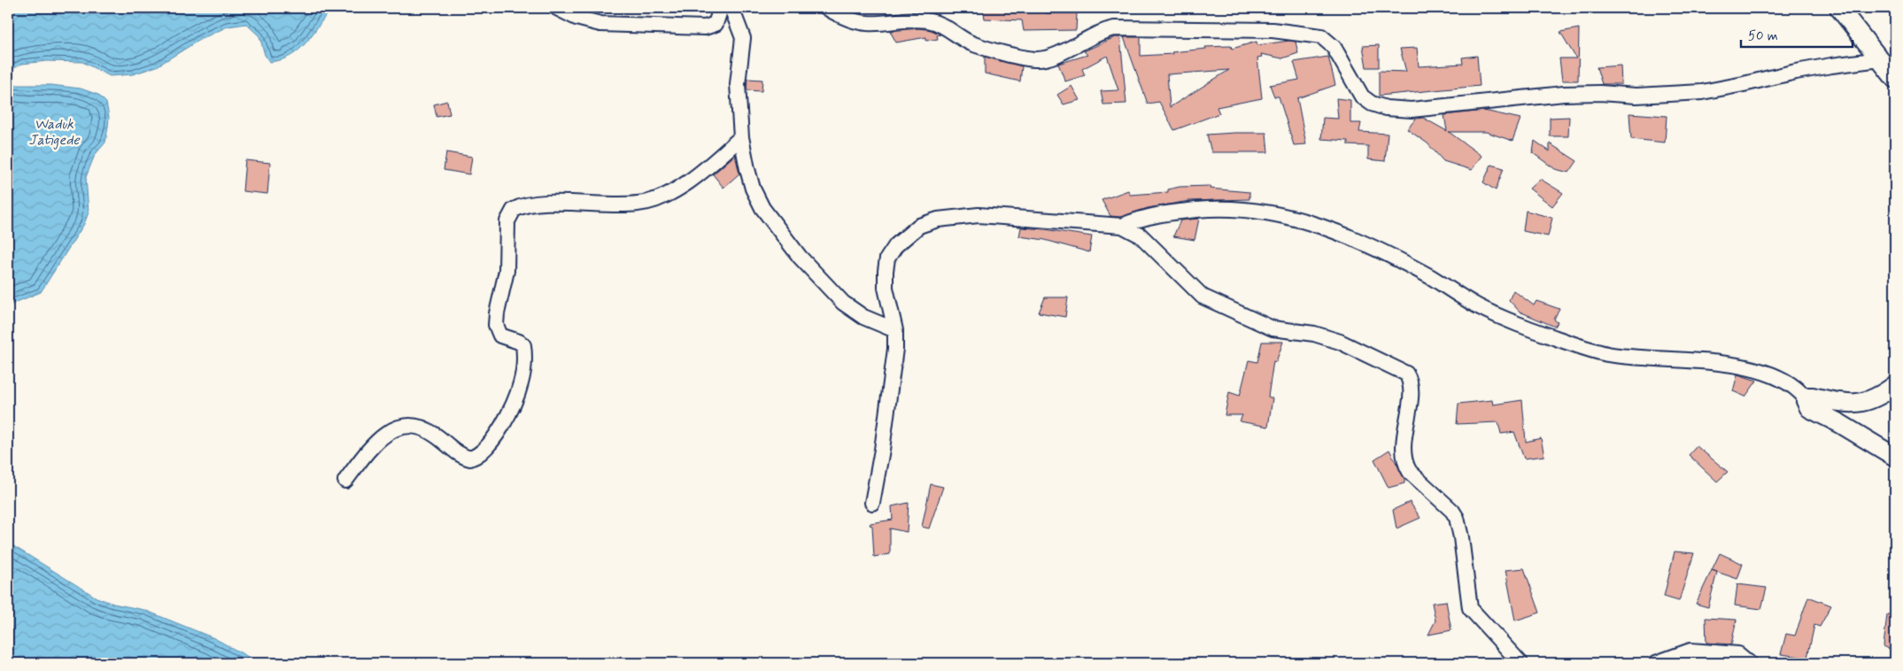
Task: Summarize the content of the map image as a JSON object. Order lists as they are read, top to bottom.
{
  "water": ["Waduk Jatigede"],
  "scale_bar": "50 m"
}
